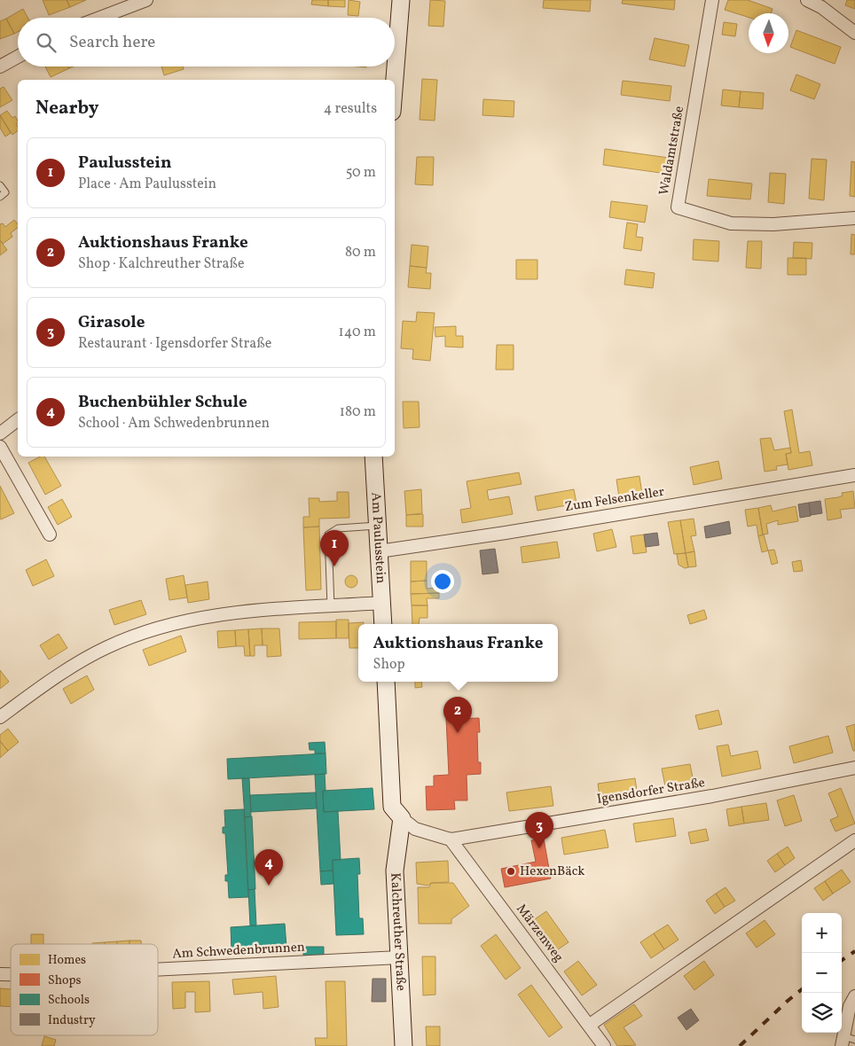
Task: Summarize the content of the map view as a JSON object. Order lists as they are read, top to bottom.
{
  "streets": {
    "street": [
      "Waldamtstraße",
      "Zum Felsenkeller",
      "Am Paulusstein",
      "Igensdorfer Straße",
      "Kalchreuther Straße",
      "Märzenweg",
      "Am Schwedenbrunnen"
    ]
  },
  "crossings": [
    ["Zum Felsenkeller", "Am Paulusstein"],
    ["Igensdorfer Straße", "Märzenweg"],
    ["Kalchreuther Straße", "Am Schwedenbrunnen"]
  ],
  "places": ["HexenBäck"],
  "legend": [
    "Homes",
    "Shops",
    "Schools",
    "Industry"
  ],
  "north": "bottom",
  "page": {
    "search": "Search here",
    "heading": ["Nearby", "4 results"],
    "list": [
      {
        "mark": "1",
        "name": "Paulusstein",
        "note": "Place · Am Paulusstein",
        "value": "50 m"
      },
      {
        "mark": "2",
        "name": "Auktionshaus Franke",
        "note": "Shop · Kalchreuther Straße",
        "value": "80 m"
      },
      {
        "mark": "3",
        "name": "Girasole",
        "note": "Restaurant · Igensdorfer Straße",
        "value": "140 m"
      },
      {
        "mark": "4",
        "name": "Buchenbühler Schule",
        "note": "School · Am Schwedenbrunnen",
        "value": "180 m"
      }
    ],
    "pins": [
      "1",
      "2",
      "3",
      "4"
    ],
    "popup": ["Auktionshaus Franke", "Shop"],
    "map_buttons": ["+", "−"]
  }
}
